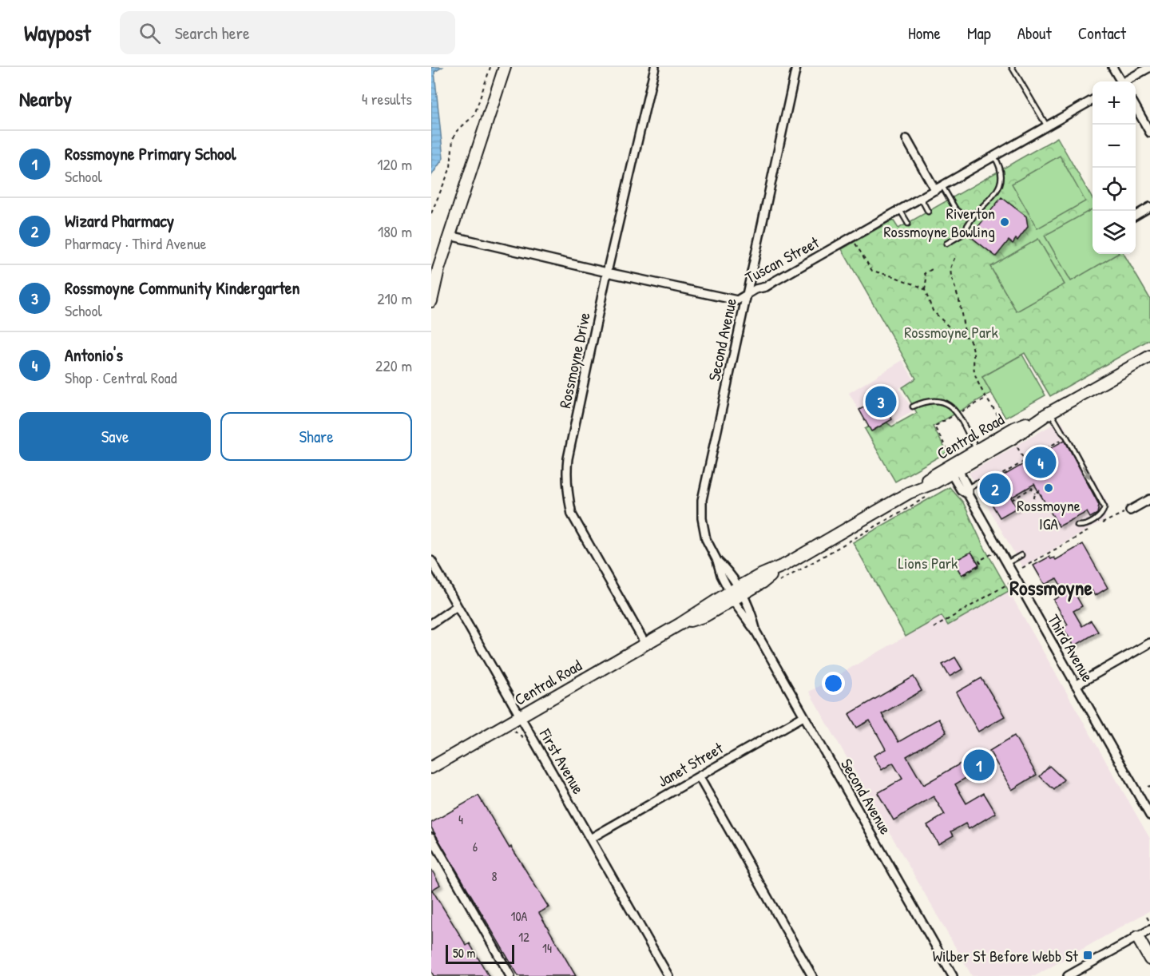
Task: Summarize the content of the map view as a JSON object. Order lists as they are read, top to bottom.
{
  "streets": {
    "street": [
      "Tuscan Street",
      "Second Avenue",
      "Rossmoyne Drive",
      "Central Road",
      "Third Avenue",
      "First Avenue",
      "Janet Street"
    ]
  },
  "crossings": [
    ["Tuscan Street", "Second Avenue"],
    ["Tuscan Street", "Rossmoyne Drive"],
    ["Second Avenue", "Central Road"],
    ["Second Avenue", "Janet Street"],
    ["Rossmoyne Drive", "Central Road"],
    ["Central Road", "Third Avenue"],
    ["Central Road", "First Avenue"],
    ["First Avenue", "Janet Street"]
  ],
  "districts": ["Rossmoyne"],
  "parks": ["Rossmoyne Park", "Lions Park"],
  "places": {
    "other": ["Riverton Rossmoyne Bowling", "Rossmoyne IGA"],
    "transit": ["Wilber St Before Webb St"]
  },
  "house_numbers": [
    "4",
    "6",
    "8",
    "10A",
    "12",
    "14"
  ],
  "scale_bar": "50 m",
  "page": {
    "header": "Waypost",
    "search": "Search here",
    "nav": [
      "Home",
      "Map",
      "About",
      "Contact"
    ],
    "heading": ["Nearby", "4 results"],
    "map_buttons": ["+", "−"],
    "list": [
      {
        "mark": "1",
        "name": "Rossmoyne Primary School",
        "note": "School",
        "value": "120 m"
      },
      {
        "mark": "2",
        "name": "Wizard Pharmacy",
        "note": "Pharmacy · Third Avenue",
        "value": "180 m"
      },
      {
        "mark": "3",
        "name": "Rossmoyne Community Kindergarten",
        "note": "School",
        "value": "210 m"
      },
      {
        "mark": "4",
        "name": "Antonio's",
        "note": "Shop · Central Road",
        "value": "220 m"
      }
    ],
    "pins": [
      "3",
      "4",
      "2",
      "1"
    ],
    "buttons": ["Save", "Share"],
    "scale": "50 m"
  }
}
